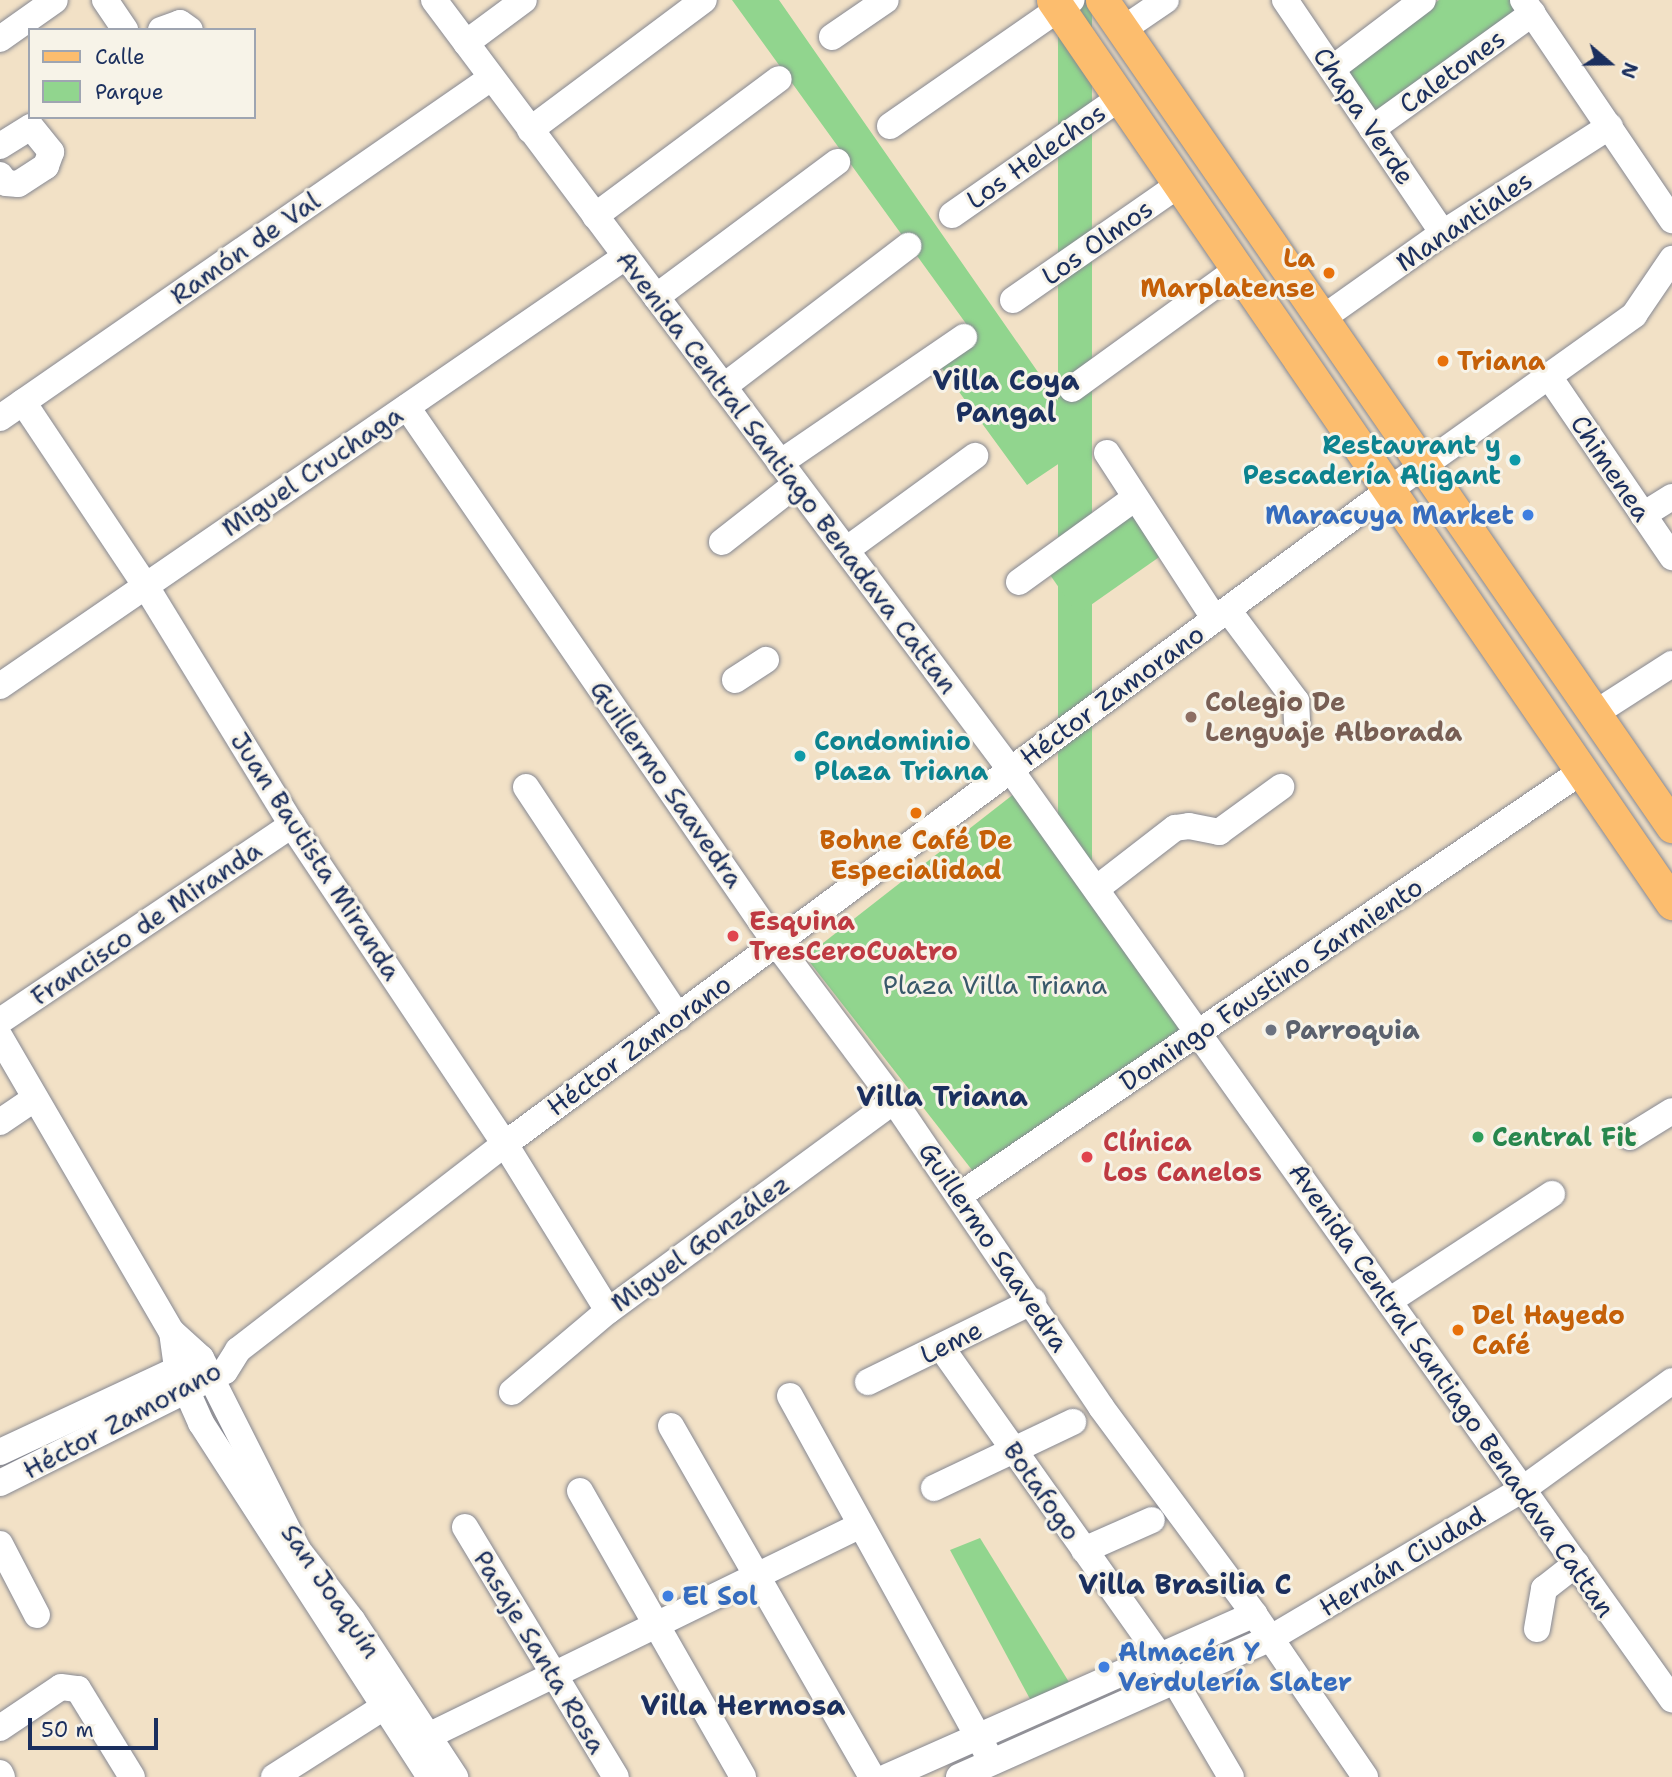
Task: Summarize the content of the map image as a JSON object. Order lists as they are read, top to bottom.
{
  "streets": {
    "street": [
      "Caletones",
      "Chapa Verde",
      "Los Helechos",
      "Manantiales",
      "Los Olmos",
      "Ramón de Val",
      "Chimenea",
      "Miguel Cruchaga",
      "Avenida Central Santiago Benadava Cattan",
      "Héctor Zamorano",
      "Guillermo Saavedra",
      "Juan Bautista Miranda",
      "Francisco de Miranda",
      "Domingo Faustino Sarmiento",
      "Miguel González",
      "Leme",
      "Botafogo",
      "Hernán Ciudad",
      "San Joaquín",
      "Pasaje Santa Rosa"
    ]
  },
  "crossings": [
    ["Caletones", "Chapa Verde"],
    ["Chapa Verde", "Manantiales"],
    ["Ramón de Val", "Avenida Central Santiago Benadava Cattan"],
    ["Ramón de Val", "Juan Bautista Miranda"],
    ["Chimenea", "Héctor Zamorano"],
    ["Miguel Cruchaga", "Avenida Central Santiago Benadava Cattan"],
    ["Miguel Cruchaga", "Guillermo Saavedra"],
    ["Miguel Cruchaga", "Juan Bautista Miranda"],
    ["Avenida Central Santiago Benadava Cattan", "Héctor Zamorano"],
    ["Avenida Central Santiago Benadava Cattan", "Domingo Faustino Sarmiento"],
    ["Avenida Central Santiago Benadava Cattan", "Hernán Ciudad"],
    ["Héctor Zamorano", "Guillermo Saavedra"],
    ["Héctor Zamorano", "Juan Bautista Miranda"],
    ["Héctor Zamorano", "San Joaquín"],
    ["Guillermo Saavedra", "Domingo Faustino Sarmiento"],
    ["Guillermo Saavedra", "Miguel González"],
    ["Guillermo Saavedra", "Leme"],
    ["Guillermo Saavedra", "Hernán Ciudad"],
    ["Juan Bautista Miranda", "Francisco de Miranda"],
    ["Juan Bautista Miranda", "Miguel González"],
    ["Leme", "Botafogo"],
    ["Botafogo", "Hernán Ciudad"]
  ],
  "districts": [
    "Villa Coya Pangal",
    "Villa Triana",
    "Villa Brasilia C",
    "Villa Hermosa"
  ],
  "parks": ["Plaza Villa Triana"],
  "places": [
    "La Marplatense",
    "Triana",
    "Restaurant y Pescadería Aligant",
    "Maracuya Market",
    "Colegio De Lenguaje Alborada",
    "Condominio Plaza Triana",
    "Bohne Café De Especialidad",
    "Esquina TresCeroCuatro",
    "Parroquia",
    "Central Fit",
    "Clínica Los Canelos",
    "Del Hayedo Café",
    "El Sol",
    "Almacén Y Verdulería Slater"
  ],
  "legend": ["Calle", "Parque"],
  "scale_bar": "50 m",
  "north": "right"
}
